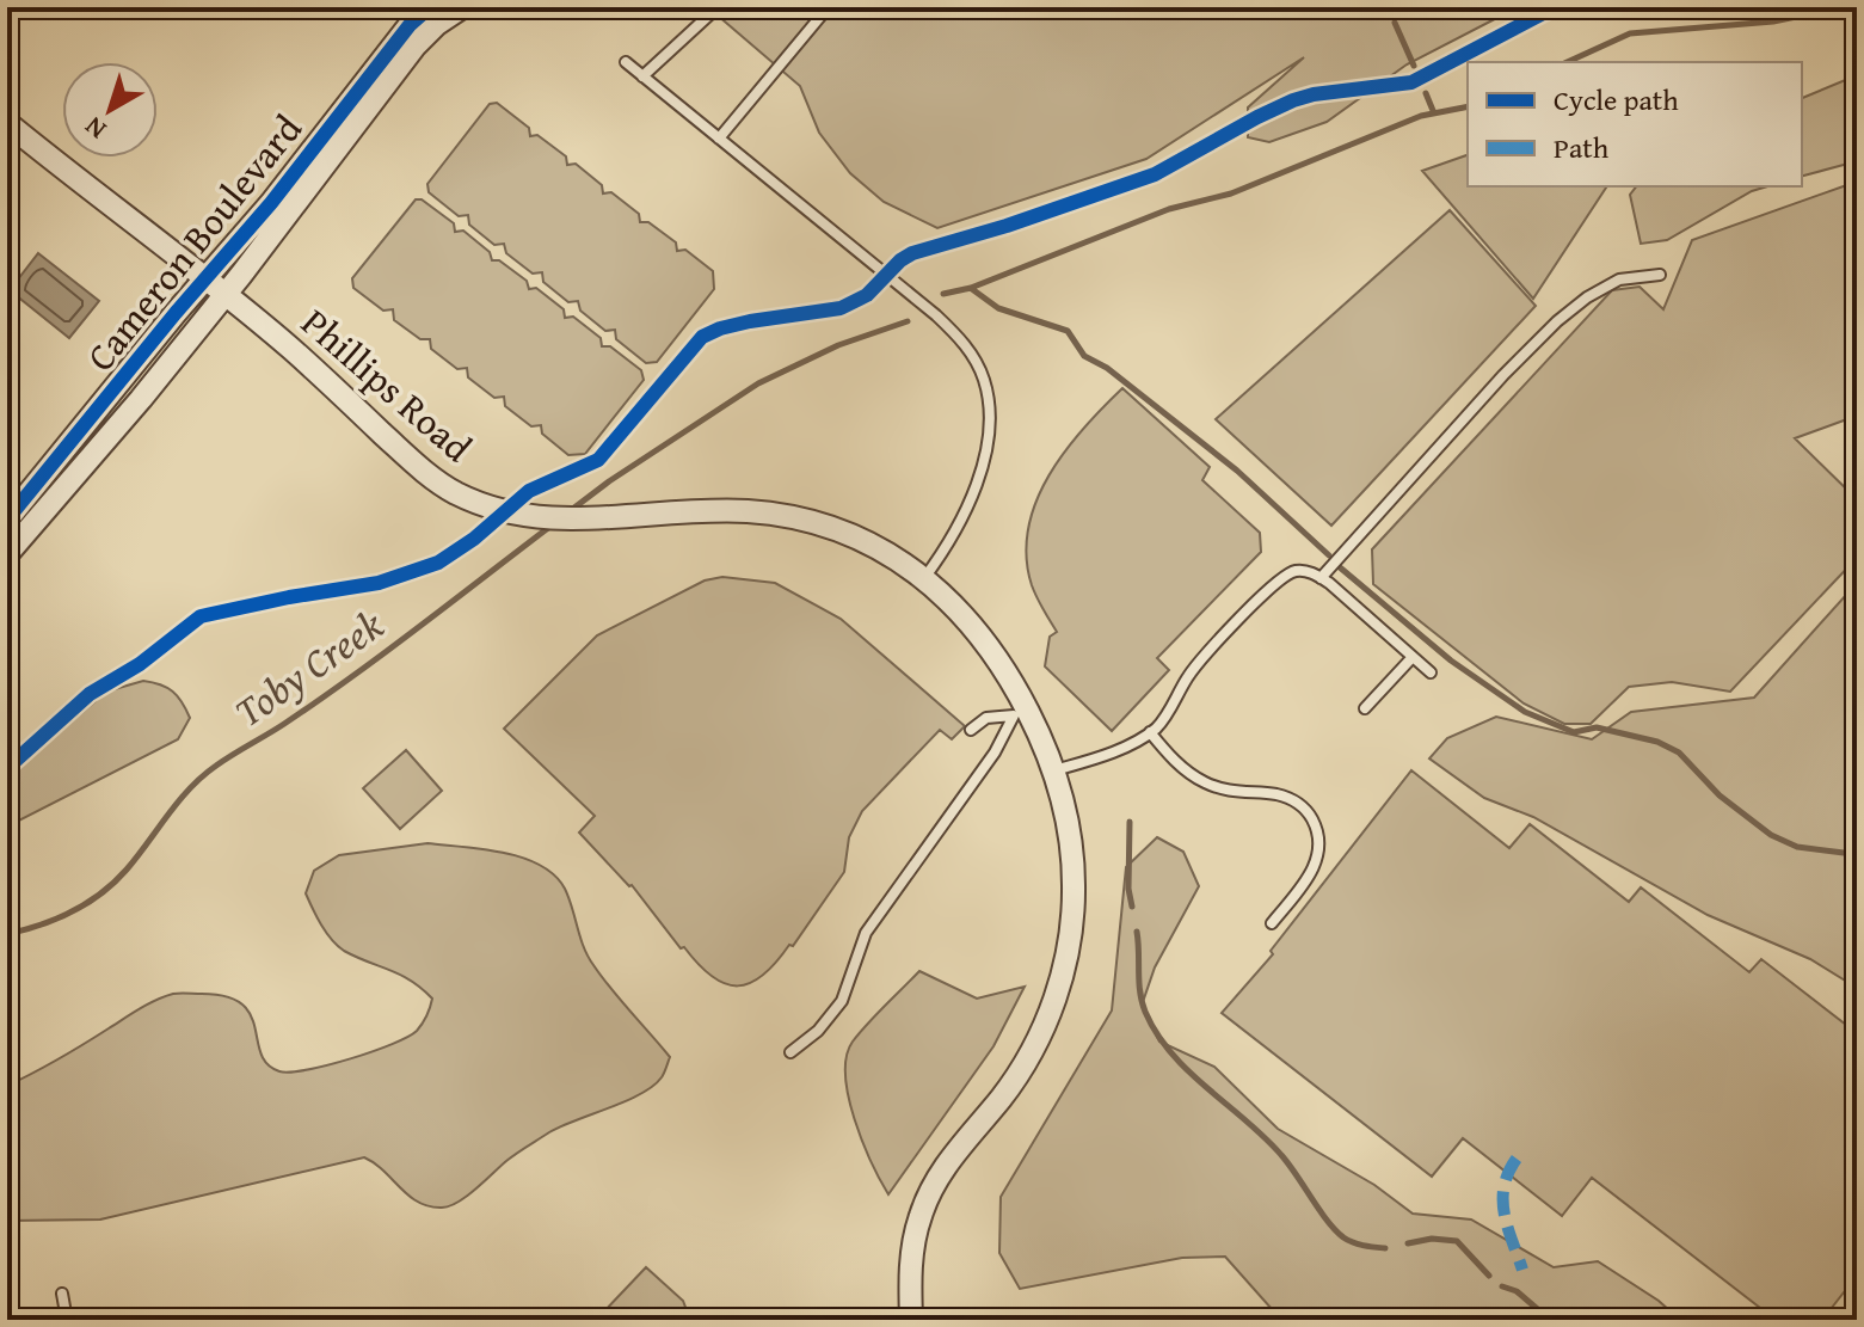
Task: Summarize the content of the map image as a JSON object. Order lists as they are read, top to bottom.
{
  "streets": {
    "street": ["Cameron Boulevard", "Phillips Road"]
  },
  "crossings": [
    ["Cameron Boulevard", "Phillips Road"]
  ],
  "water": ["Toby Creek"],
  "legend": ["Cycle path", "Path"],
  "north": "bottom left"
}
